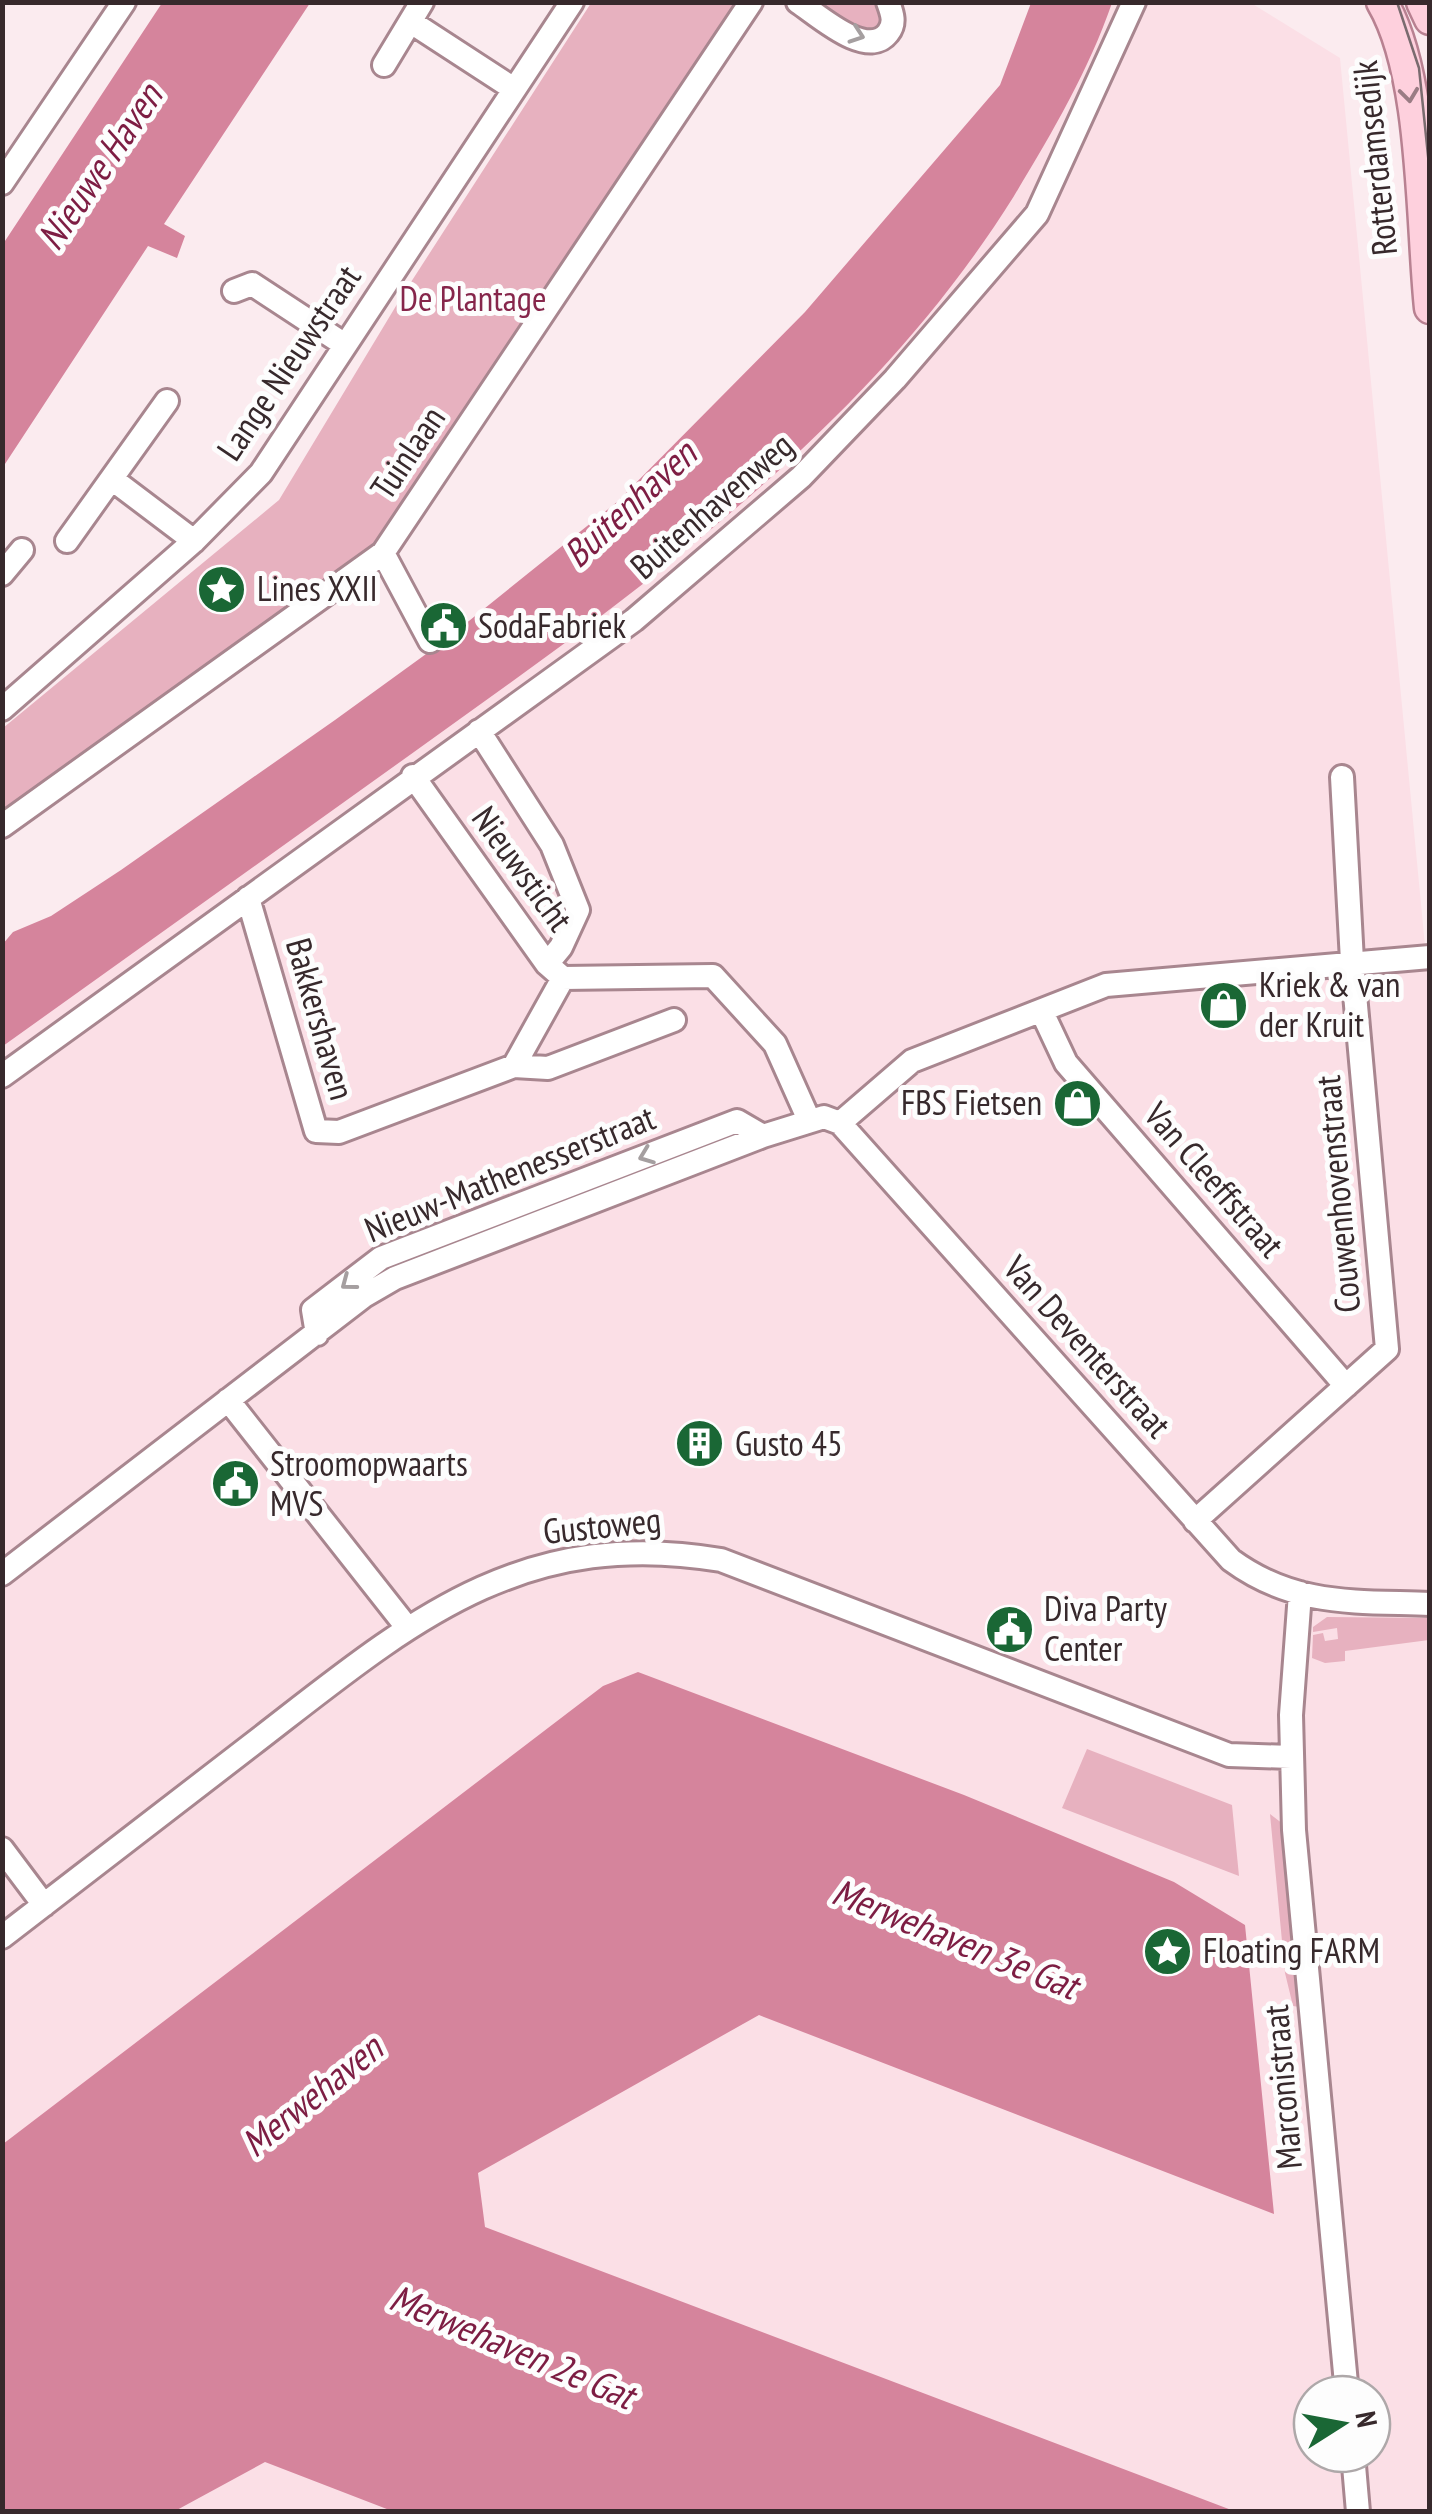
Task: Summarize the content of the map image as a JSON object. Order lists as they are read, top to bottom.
{
  "streets": {
    "main road": ["Rotterdamsedijk"],
    "street": [
      "Lange Nieuwstraat",
      "Tuinlaan",
      "Buitenhavenweg",
      "Nieuwsticht",
      "Bakkershaven",
      "Nieuw-Mathenesserstraat",
      "Van Cleeffstraat",
      "Couwenhovenstraat",
      "Van Deventerstraat",
      "Gustoweg",
      "Marconistraat"
    ]
  },
  "crossings": [
    ["Buitenhavenweg", "Nieuwsticht"],
    ["Buitenhavenweg", "Bakkershaven"],
    ["Nieuwsticht", "Nieuw-Mathenesserstraat"],
    ["Nieuw-Mathenesserstraat", "Van Deventerstraat"],
    ["Van Cleeffstraat", "Couwenhovenstraat"],
    ["Couwenhovenstraat", "Van Deventerstraat"],
    ["Van Deventerstraat", "Marconistraat"],
    ["Gustoweg", "Marconistraat"]
  ],
  "one_way": ["Rotterdamsedijk"],
  "water": [
    "Nieuwe Haven",
    "Buitenhaven",
    "Merwehaven 3e Gat",
    "Merwehaven",
    "Merwehaven 2e Gat"
  ],
  "parks": ["De Plantage"],
  "places": {
    "place": ["Lines XXII", "Floating FARM"],
    "public building": ["SodaFabriek", "Stroomopwaarts MVS", "Diva Party Center"],
    "shop": ["Kriek & van der Kruit", "FBS Fietsen"],
    "building": ["Gusto 45"]
  },
  "north": "right"
}
